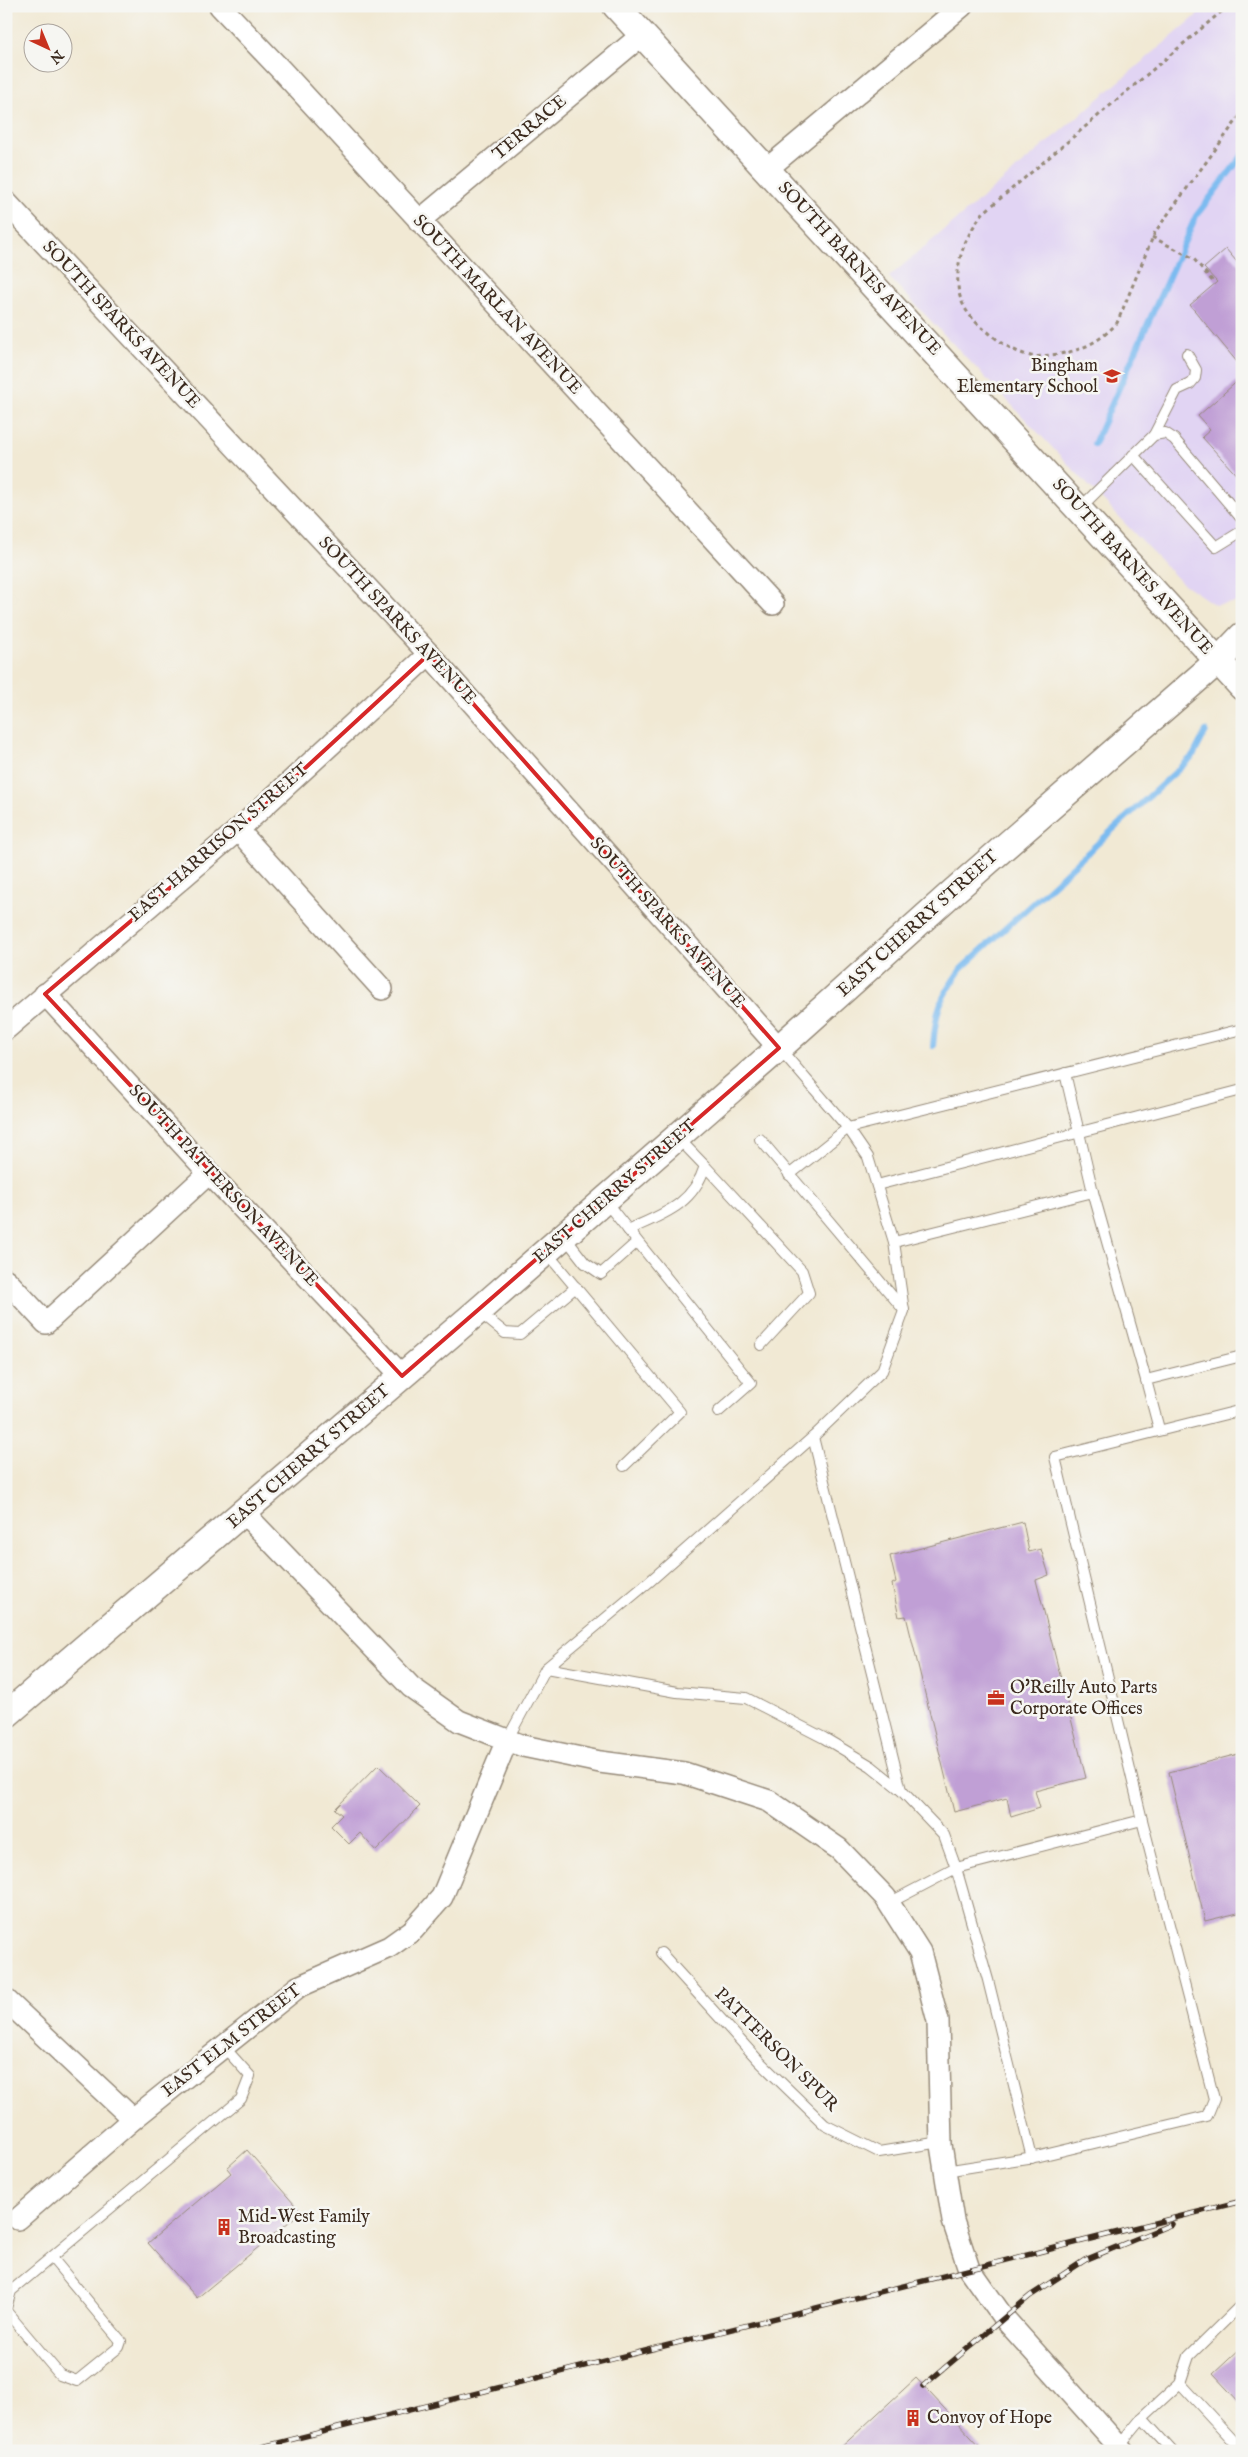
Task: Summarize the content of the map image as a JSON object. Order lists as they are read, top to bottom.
{
  "streets": {
    "street": [
      "TERRACE",
      "SOUTH BARNES AVENUE",
      "SOUTH MARLAN AVENUE",
      "SOUTH SPARKS AVENUE",
      "EAST HARRISON STREET",
      "EAST CHERRY STREET",
      "SOUTH PATTERSON AVENUE",
      "EAST ELM STREET"
    ],
    "lane": ["PATTERSON SPUR"]
  },
  "crossings": [
    ["TERRACE", "SOUTH BARNES AVENUE"],
    ["TERRACE", "SOUTH MARLAN AVENUE"],
    ["SOUTH BARNES AVENUE", "EAST CHERRY STREET"],
    ["SOUTH SPARKS AVENUE", "EAST HARRISON STREET"],
    ["SOUTH SPARKS AVENUE", "EAST CHERRY STREET"],
    ["EAST HARRISON STREET", "SOUTH PATTERSON AVENUE"],
    ["EAST CHERRY STREET", "SOUTH PATTERSON AVENUE"]
  ],
  "places": {
    "school or university": ["Bingham Elementary School"],
    "office": ["O'Reilly Auto Parts Corporate Offices"],
    "building": ["Mid-West Family Broadcasting", "Convoy of Hope"]
  },
  "north": "bottom right"
}
